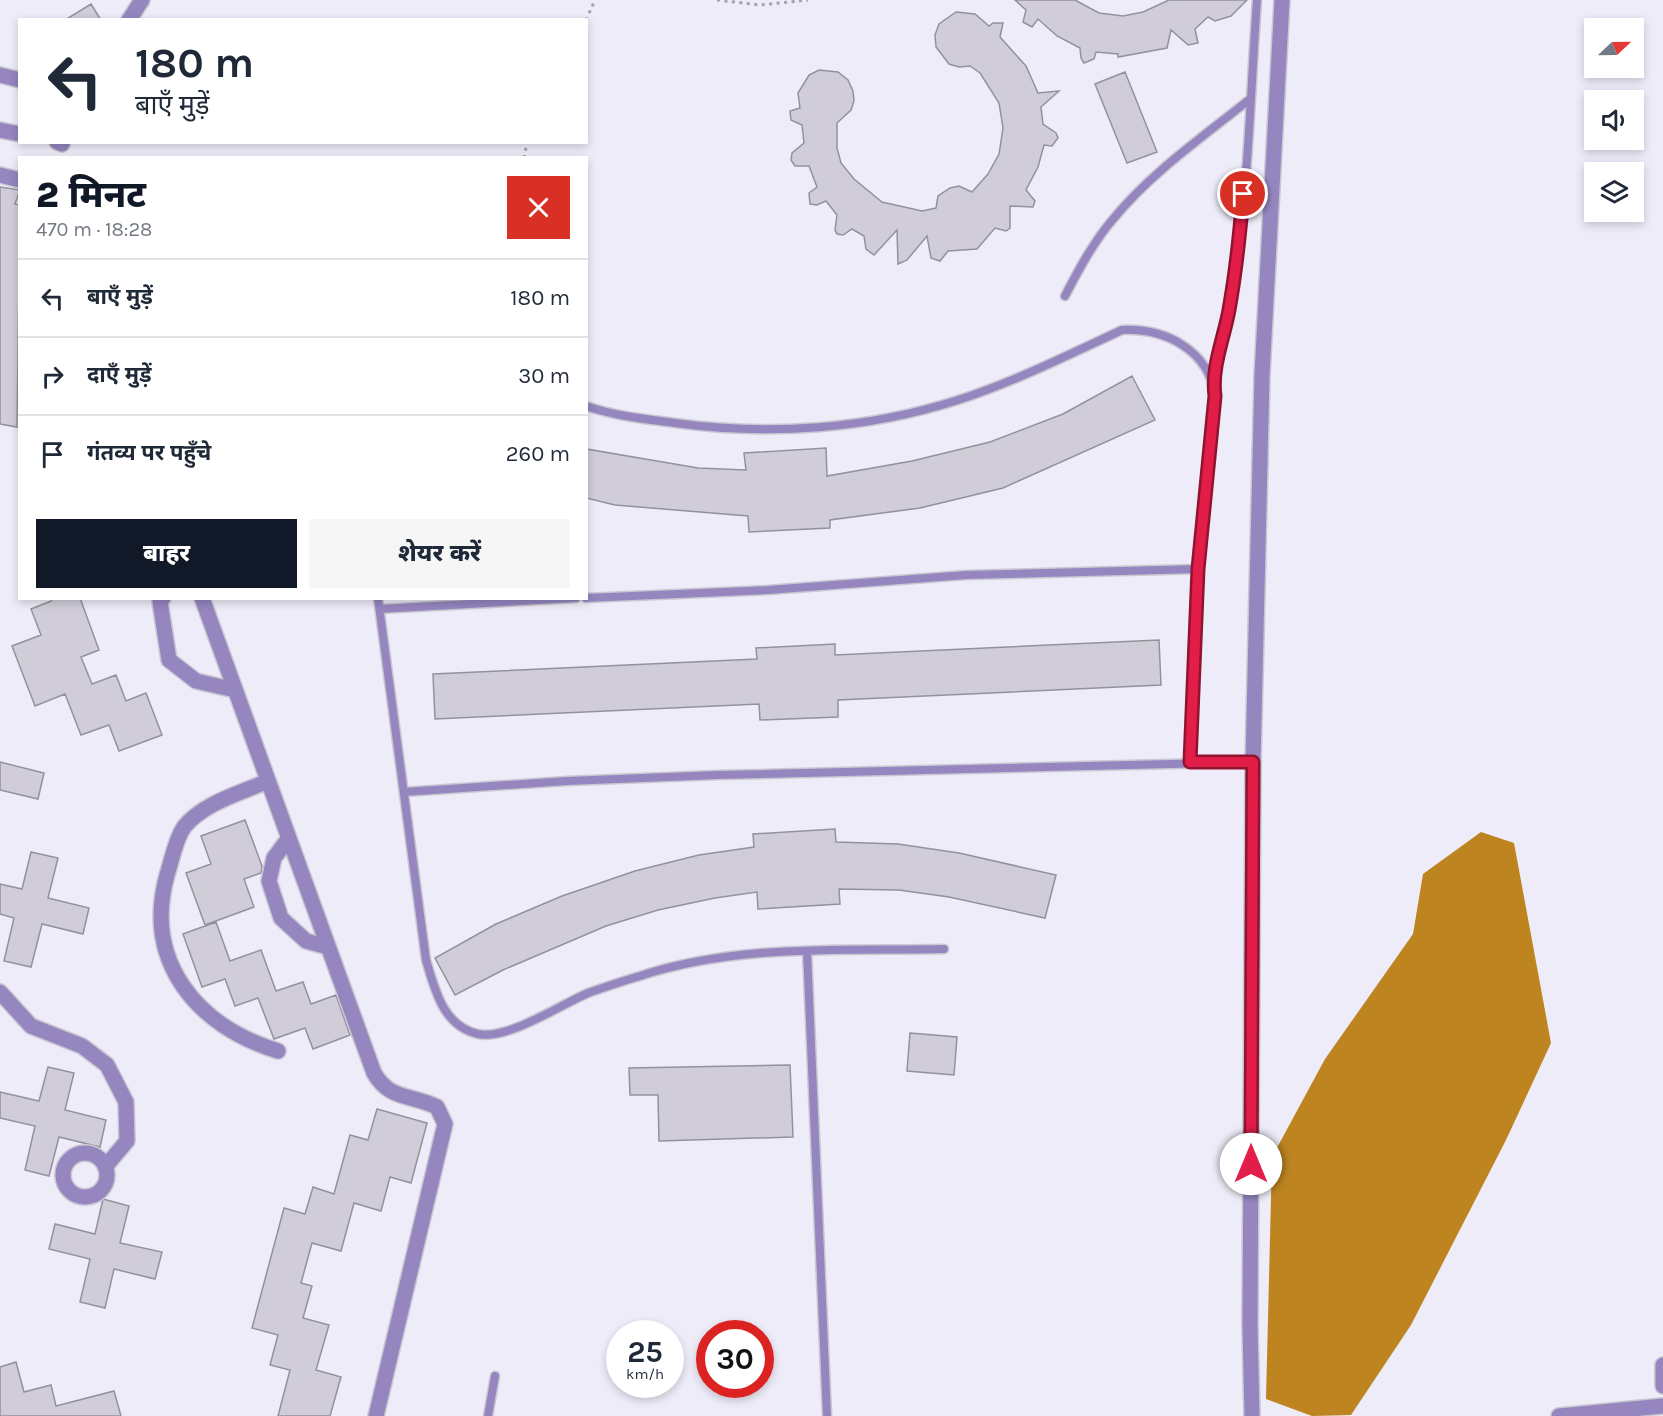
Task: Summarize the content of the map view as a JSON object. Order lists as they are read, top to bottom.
{
  "north": "right",
  "page": {
    "turn": ["180 m", "बाएँ मुड़ें"],
    "heading": ["2 मिनट", "470 m · 18:28"],
    "list": [
      {
        "name": "बाएँ मुड़ें",
        "value": "180 m"
      },
      {
        "name": "दाएँ मुड़ें",
        "value": "30 m"
      },
      {
        "name": "गंतव्य पर पहुँचे",
        "value": "260 m"
      }
    ],
    "buttons": ["बाहर", "शेयर करें"],
    "speed": "25 km/h",
    "limit": "30"
  }
}
